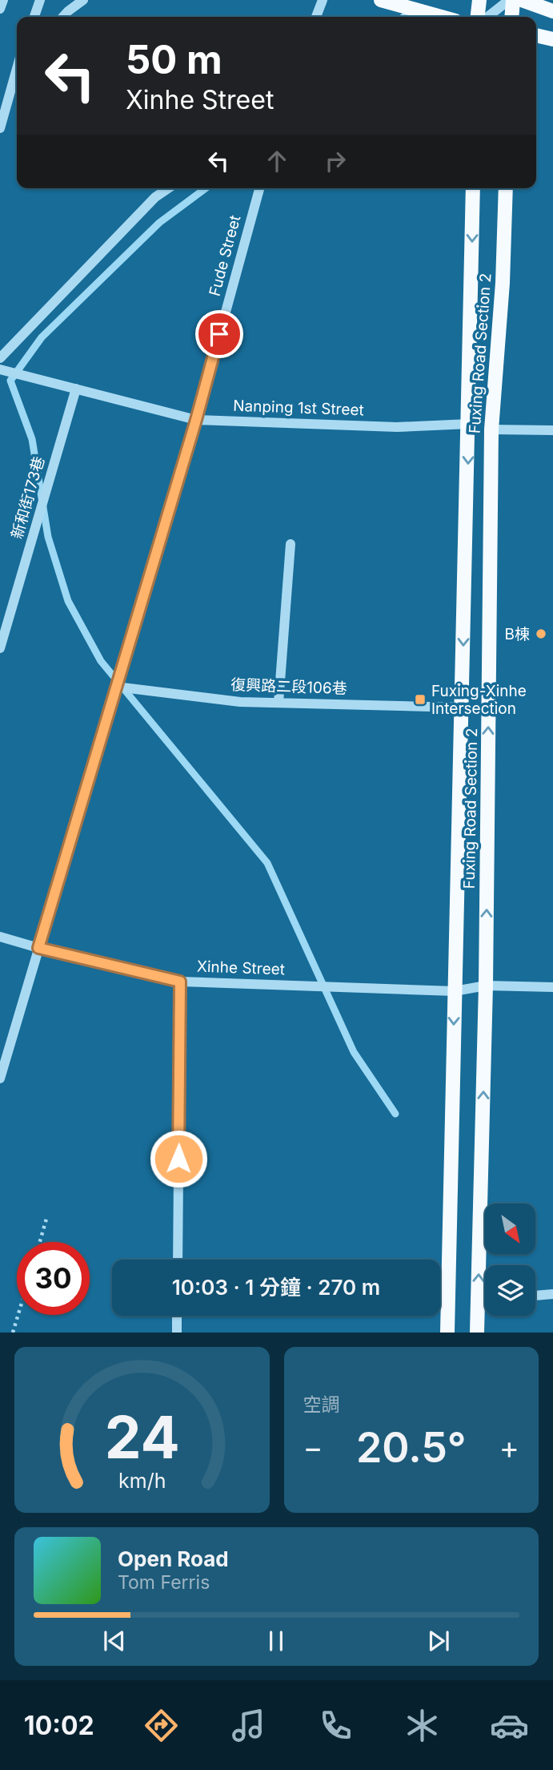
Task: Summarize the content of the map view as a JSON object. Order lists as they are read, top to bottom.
{
  "streets": {
    "main road": ["Fuxing Road Section 2"],
    "street": [
      "Fude Street",
      "Nanping 1st Street",
      "新和街173巷",
      "復興路二段106巷",
      "Xinhe Street"
    ]
  },
  "crossings": [
    ["Fude Street", "Nanping 1st Street"],
    ["Fude Street", "復興路二段106巷"],
    ["Fude Street", "Xinhe Street"],
    ["Fuxing Road Section 2", "Nanping 1st Street"],
    ["Fuxing Road Section 2", "復興路二段106巷"],
    ["Fuxing Road Section 2", "Xinhe Street"],
    ["Nanping 1st Street", "新和街173巷"]
  ],
  "places": {
    "other": ["B棟"],
    "transit": ["Fuxing-Xinhe Intersection"]
  },
  "north": "bottom right",
  "page": {
    "turn": ["50 m", "Xinhe Street"],
    "limit": "30",
    "trip": "10:03 · 1 分鐘 · 270 m",
    "tile": "空調",
    "heat": ["−", "20.5°", "+"],
    "song": ["Open Road", "Tom Ferris"],
    "tabs": "10:02",
    "gauge": ["24", "km/h"]
  }
}
